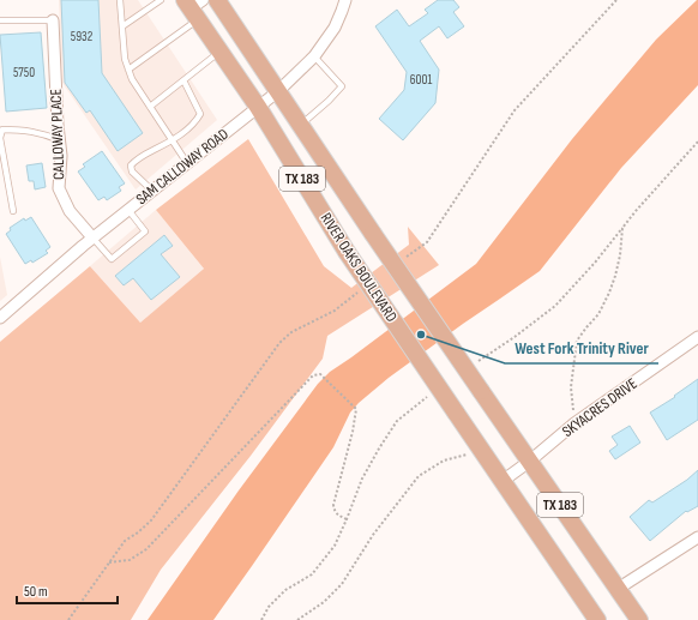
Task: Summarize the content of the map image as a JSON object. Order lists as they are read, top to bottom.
{
  "streets": {
    "main road": ["TX 183", "RIVER OAKS BOULEVARD"],
    "street": ["CALLOWAY PLACE", "SAM CALLOWAY ROAD", "SKYACRES DRIVE"]
  },
  "crossings": [
    ["CALLOWAY PLACE", "SAM CALLOWAY ROAD"],
    ["SAM CALLOWAY ROAD", "RIVER OAKS BOULEVARD"],
    ["TX 183", "RIVER OAKS BOULEVARD"],
    ["TX 183", "SKYACRES DRIVE"],
    ["RIVER OAKS BOULEVARD", "SKYACRES DRIVE"]
  ],
  "places": ["West Fork Trinity River"],
  "house_numbers": ["5932", "5750", "6001"],
  "scale_bar": "50 m"
}
